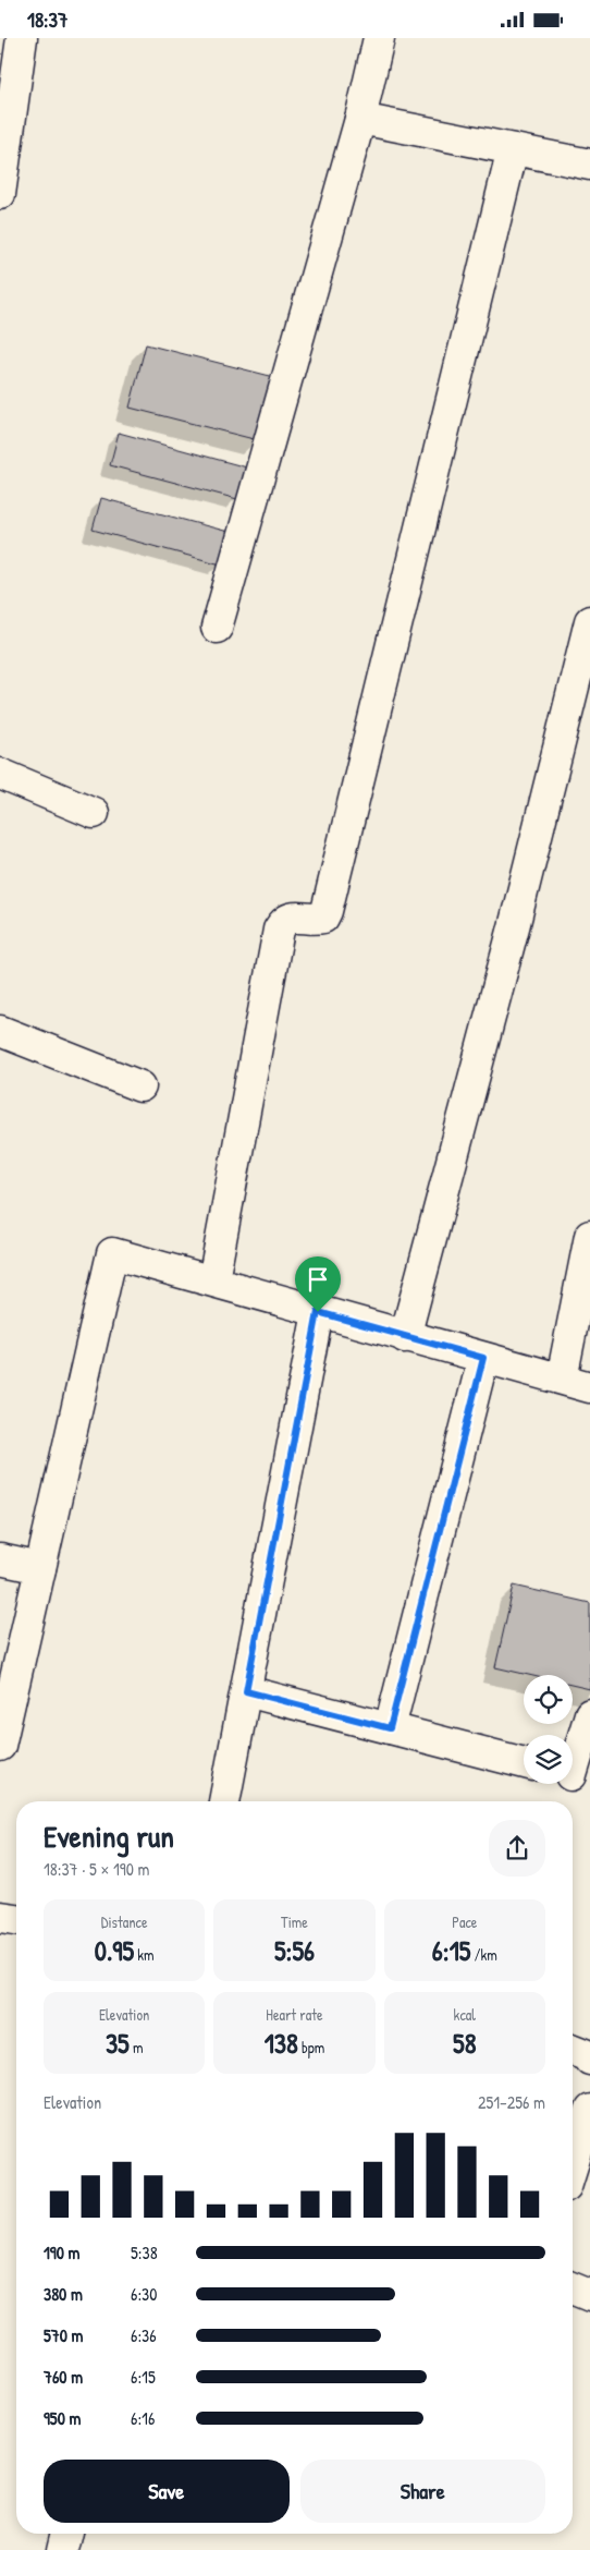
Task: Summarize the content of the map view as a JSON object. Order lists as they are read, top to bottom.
{
  "page": {
    "status": "18:37",
    "heading": ["Evening run", "18:37 · 5 × 190 m"],
    "stats": [
      ["Distance", "0.95 km"],
      ["Time", "5:56"],
      ["Pace", "6:15 /km"],
      ["Elevation", "35 m"],
      ["Heart rate", "138 bpm"],
      ["kcal", "58"]
    ],
    "chart": ["Elevation", "251–256 m"],
    "list": [
      {
        "name": "190 m",
        "note": "5:38"
      },
      {
        "name": "380 m",
        "note": "6:30"
      },
      {
        "name": "570 m",
        "note": "6:36"
      },
      {
        "name": "760 m",
        "note": "6:15"
      },
      {
        "name": "950 m",
        "note": "6:16"
      }
    ],
    "buttons": ["Save", "Share"]
  }
}
